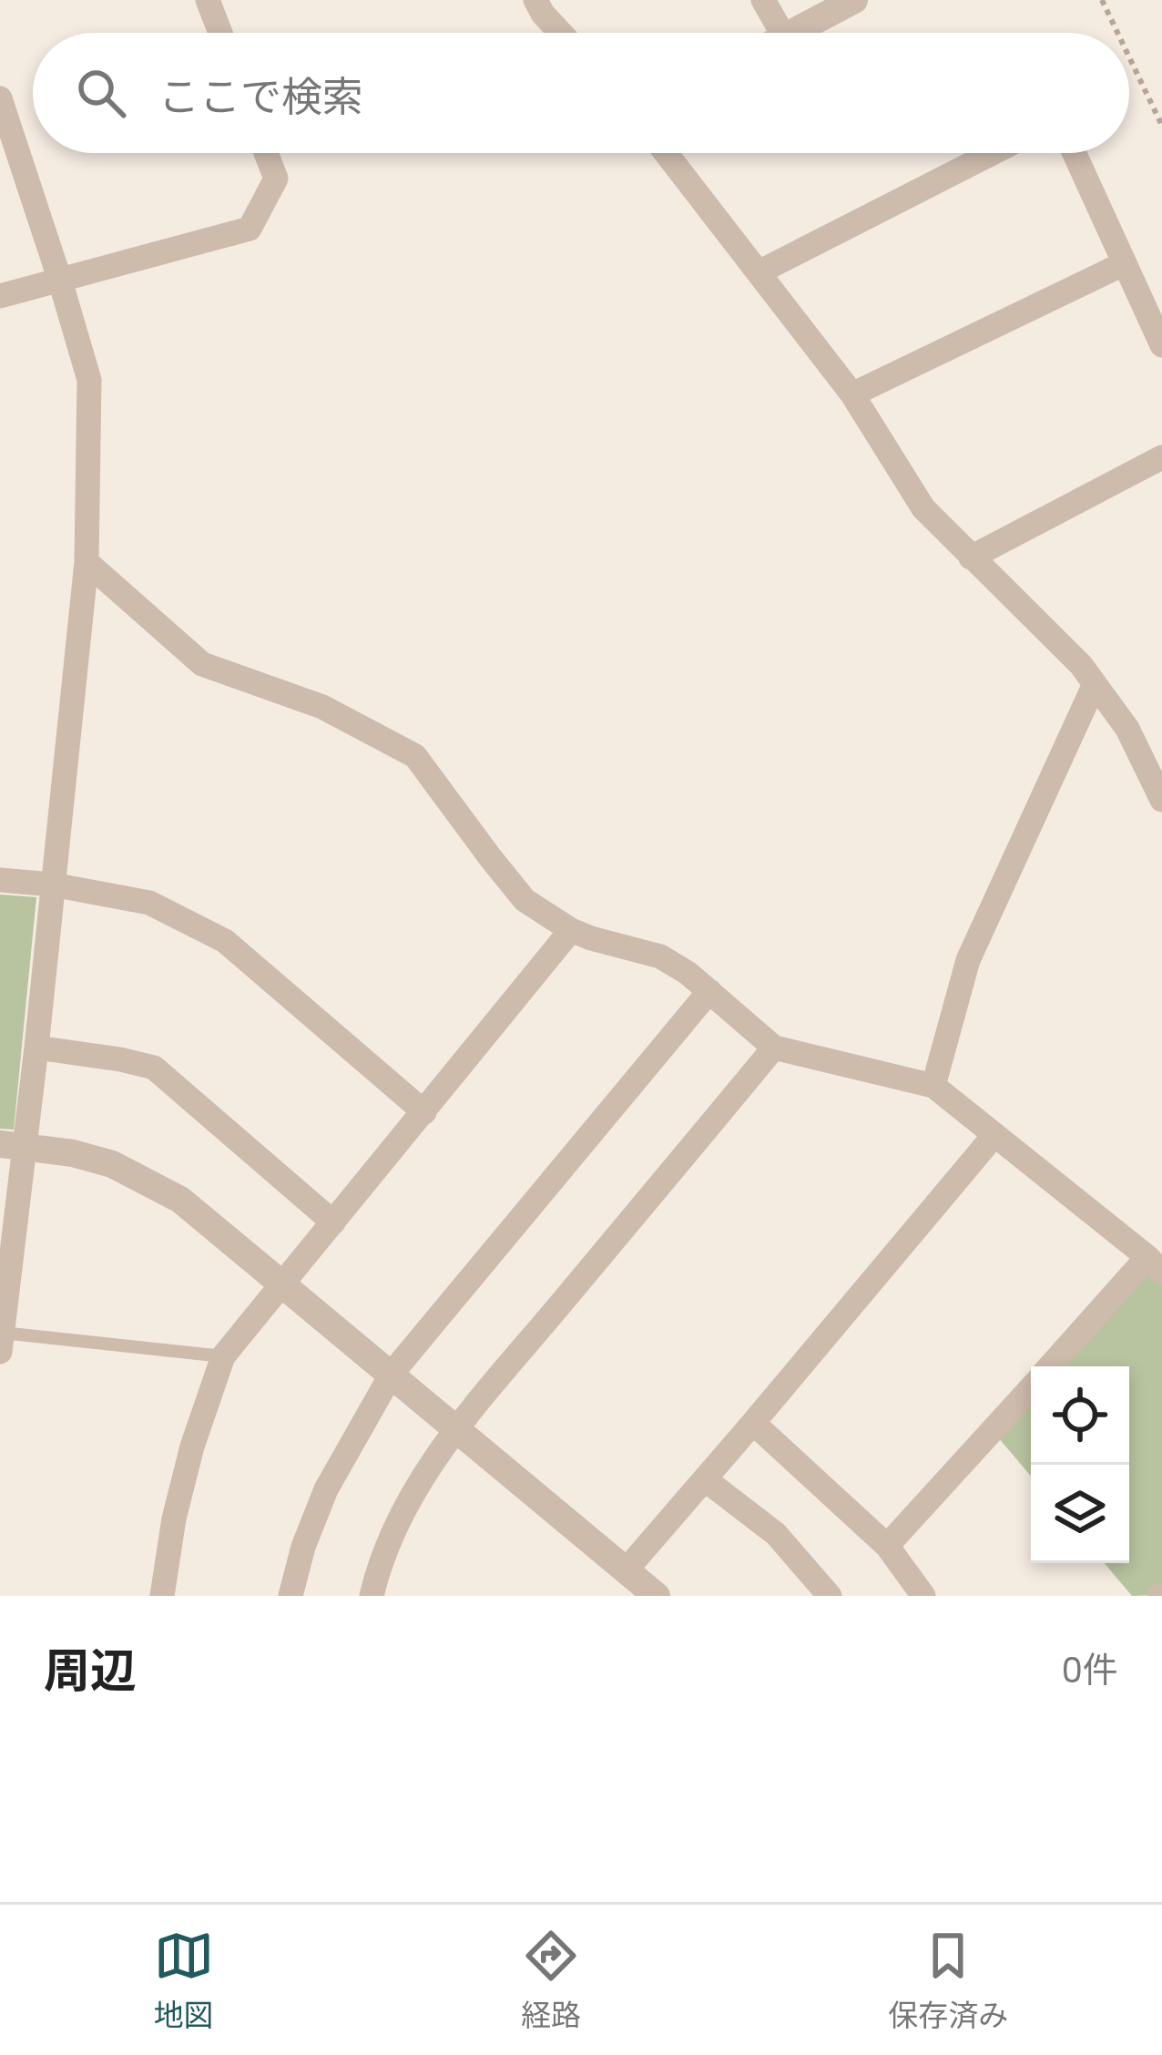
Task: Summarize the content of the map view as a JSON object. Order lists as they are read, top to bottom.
{
  "page": {
    "search": "ここで検索",
    "heading": ["周辺", "0件"],
    "nav": ["地図", "経路", "保存済み"]
  }
}
